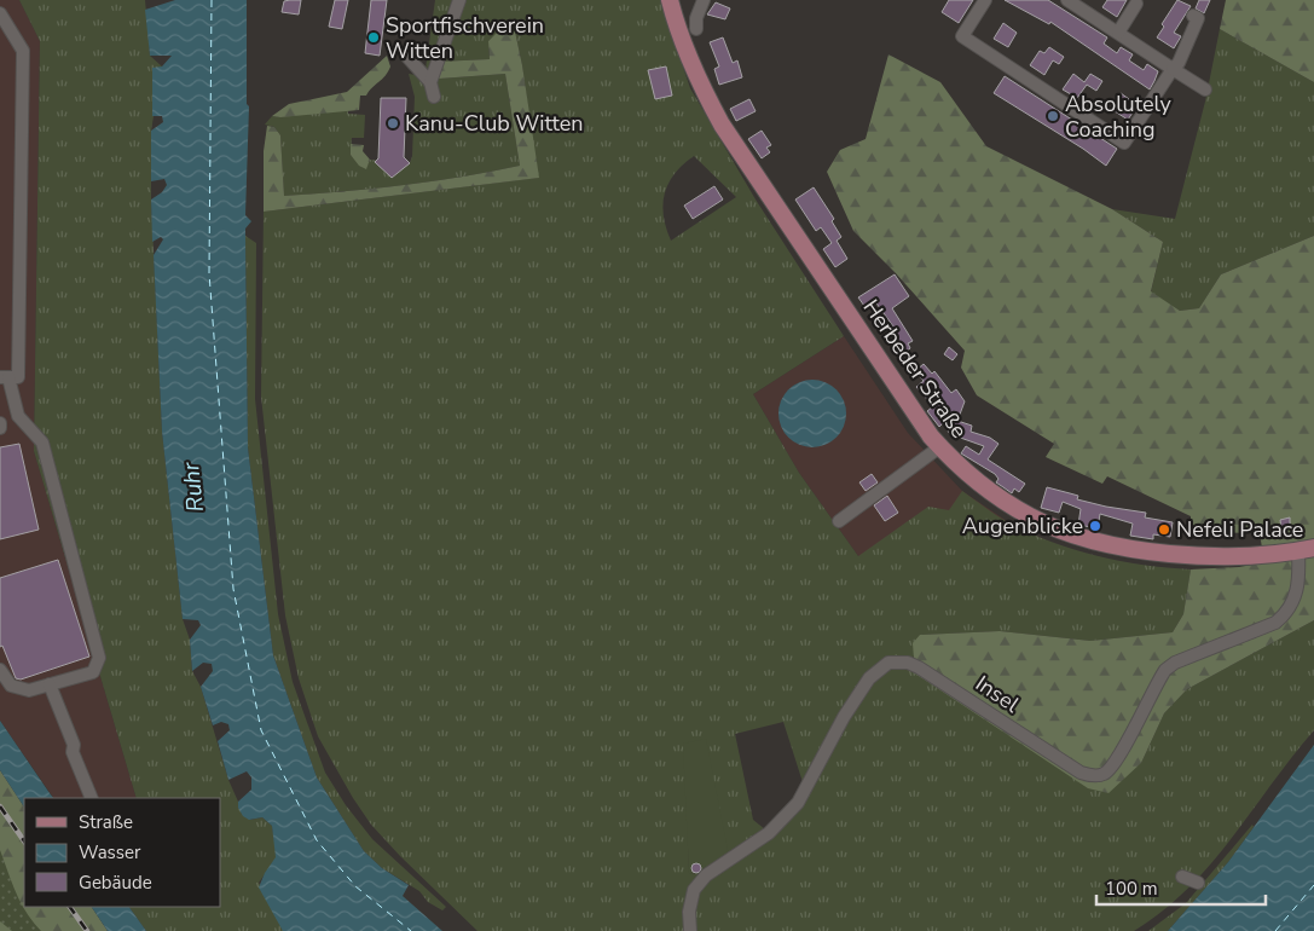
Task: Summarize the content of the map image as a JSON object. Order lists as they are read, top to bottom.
{
  "streets": {
    "main road": ["Herbeder Straße"],
    "street": ["Insel"]
  },
  "water": ["Ruhr"],
  "places": [
    "Sportfischverein Witten",
    "Absolutely Coaching",
    "Kanu-Club Witten",
    "Augenblicke",
    "Nefeli Palace"
  ],
  "legend": ["Straße", "Wasser", "Gebäude"],
  "scale_bar": "100 m"
}
